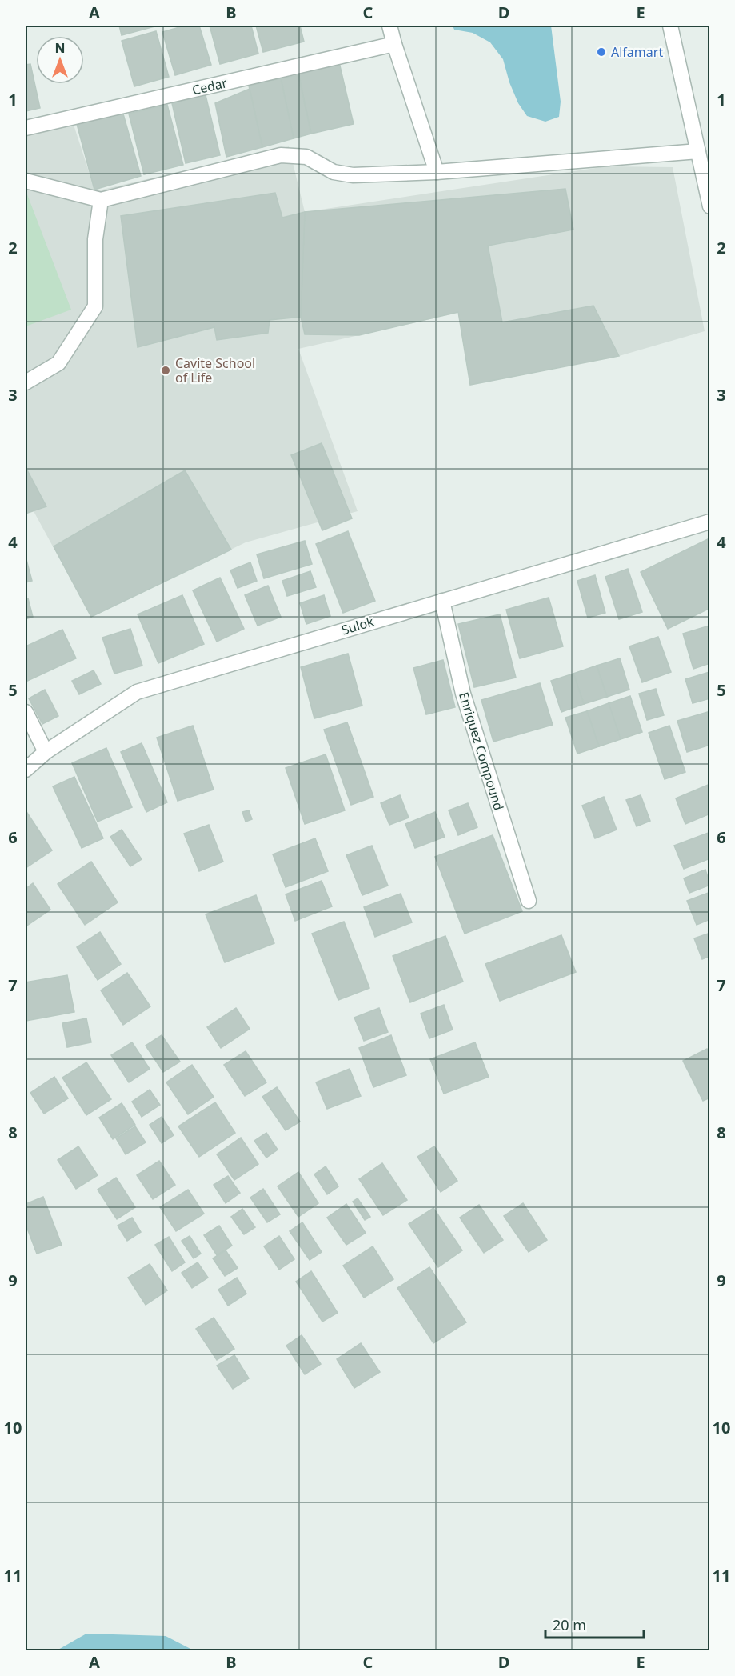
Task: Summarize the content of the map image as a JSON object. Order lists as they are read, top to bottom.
{
  "streets": {
    "street": ["Cedar", "Sulok", "Enriquez Compound"]
  },
  "crossings": [
    ["Sulok", "Enriquez Compound"]
  ],
  "places": ["Alfamart", "Cavite School of Life"],
  "scale_bar": "20 m",
  "north": "top",
  "grid": {
    "columns": [
      "A",
      "B",
      "C",
      "D",
      "E"
    ],
    "rows": [
      "1",
      "2",
      "3",
      "4",
      "5",
      "6",
      "7",
      "8",
      "9",
      "10",
      "11"
    ]
  }
}
